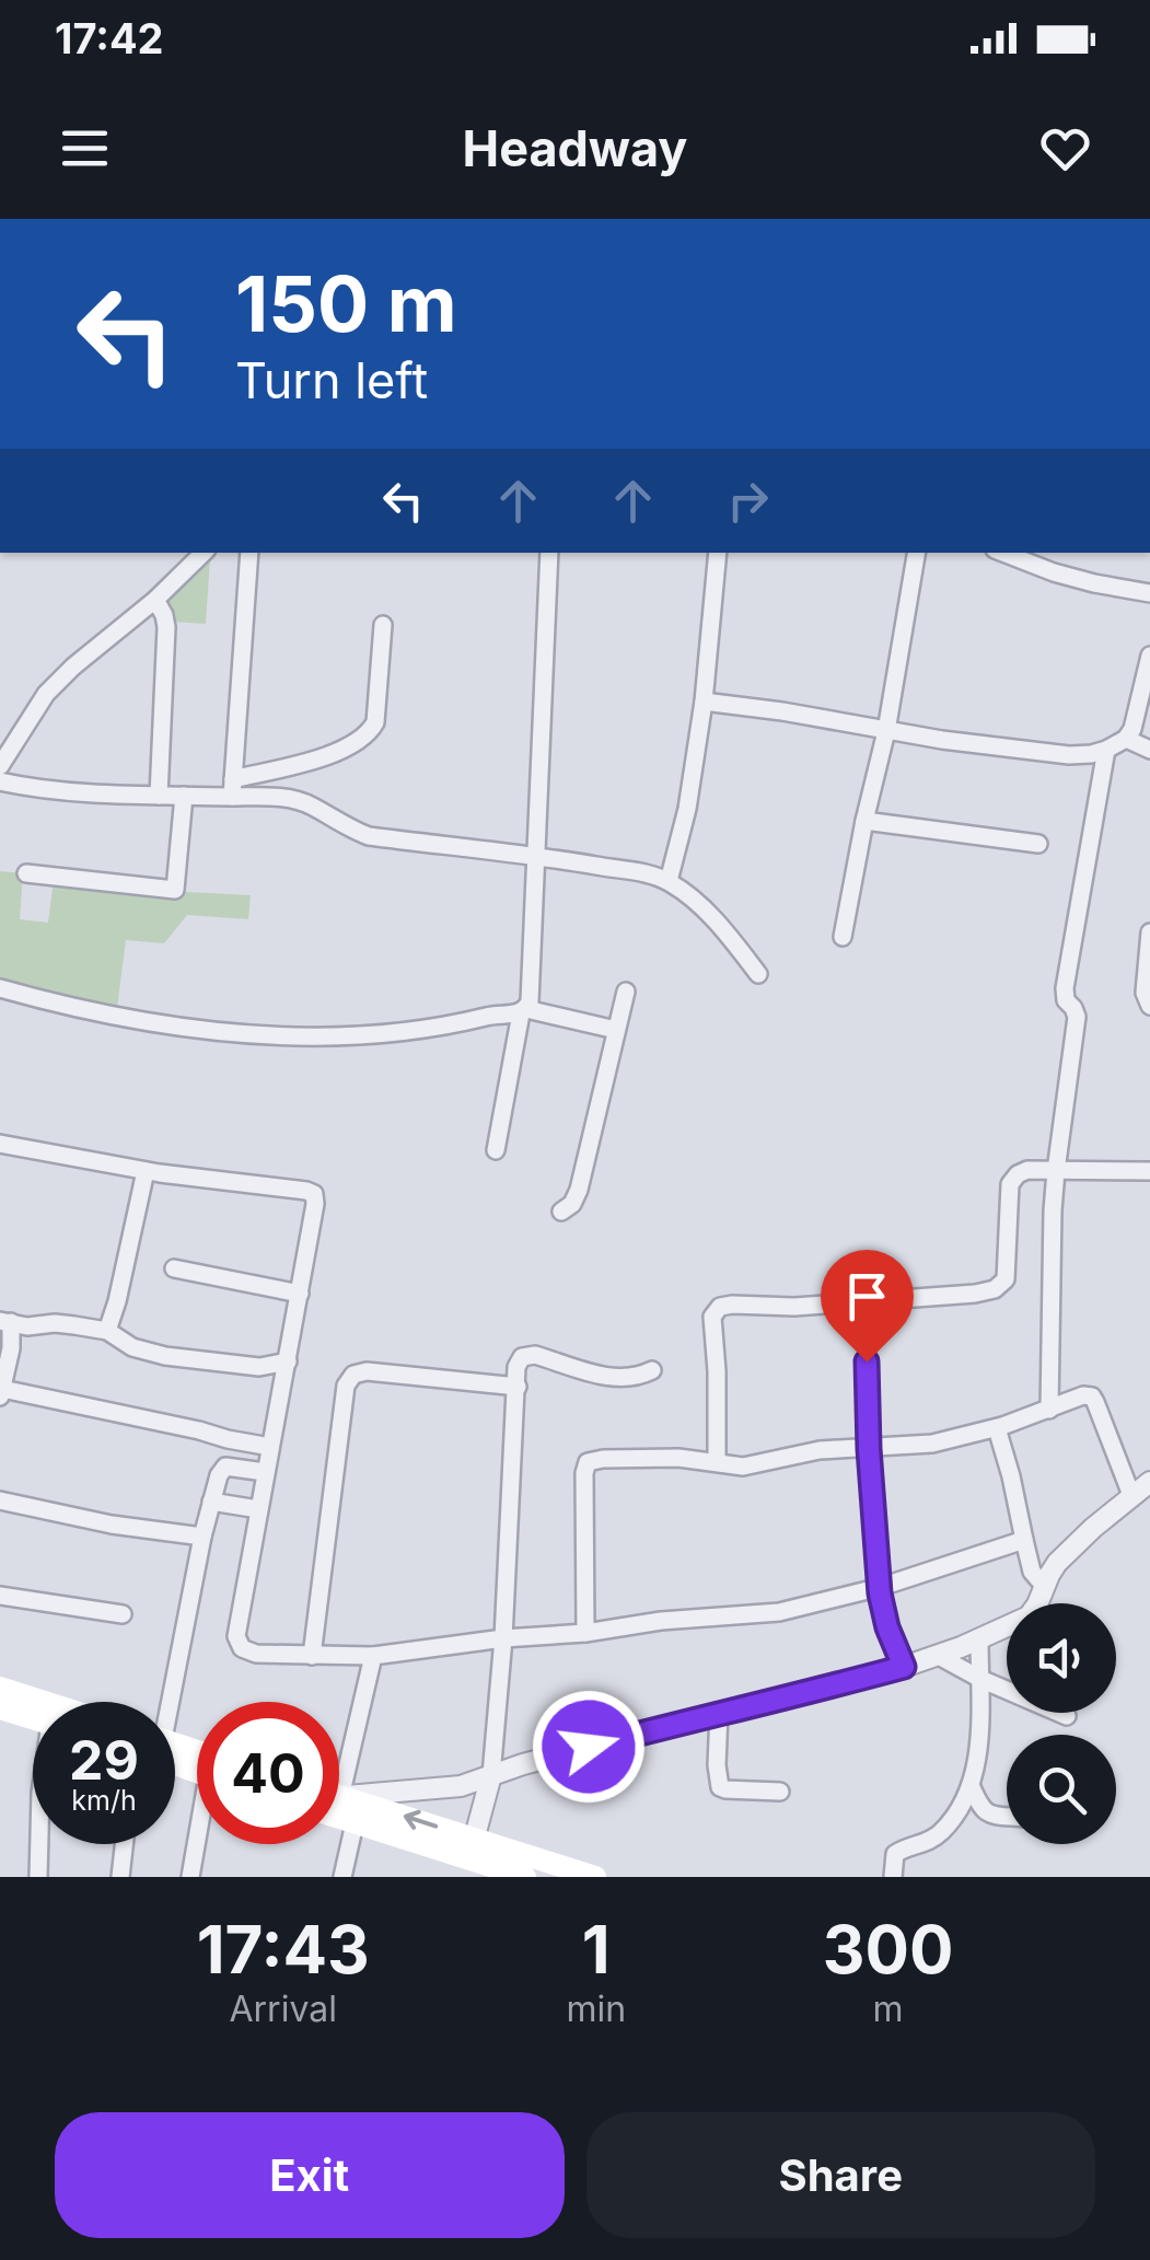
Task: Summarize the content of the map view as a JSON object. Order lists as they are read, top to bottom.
{
  "page": {
    "status": "17:42",
    "header": "Headway",
    "turn": ["150 m", "Turn left"],
    "speed": "29 km/h",
    "limit": "40",
    "eta": [
      "17:43",
      "Arrival",
      "1",
      "min",
      "300",
      "m"
    ],
    "buttons": ["Exit", "Share"]
  }
}
